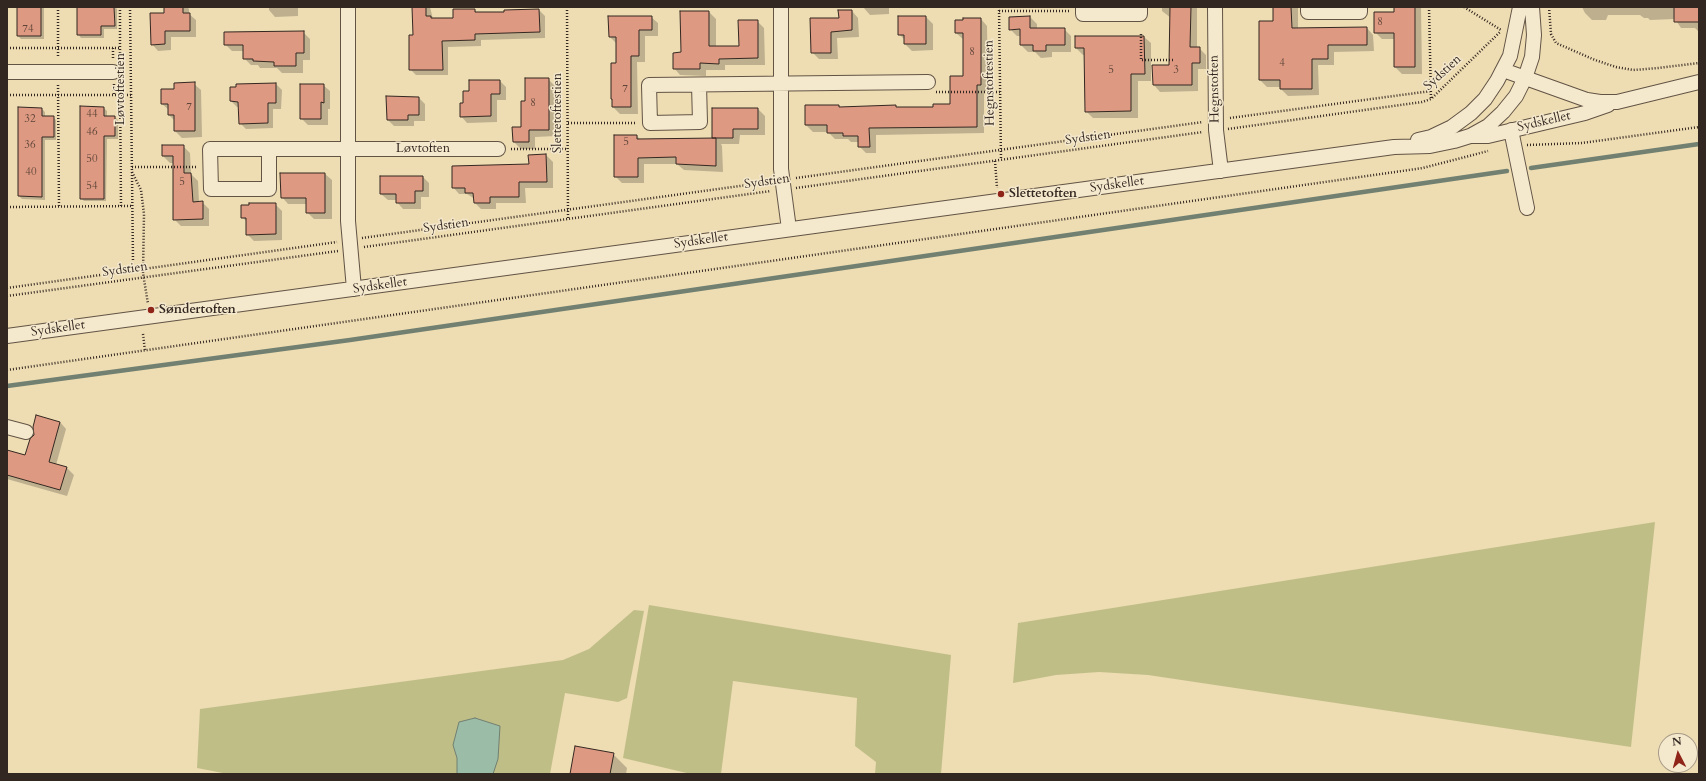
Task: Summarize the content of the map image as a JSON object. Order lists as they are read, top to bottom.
{
  "streets": {
    "street": ["Hegnstoften", "Sydskellet", "Løvtoften"],
    "path": [
      "Sydstien",
      "Hegnstoftestien",
      "Løvtoftestien",
      "Slettetoftestien"
    ]
  },
  "crossings": [
    ["Sydstien", "Hegnstoftestien"],
    ["Sydstien", "Løvtoftestien"],
    ["Sydstien", "Hegnstoften"],
    ["Sydstien", "Slettetoftestien"],
    ["Hegnstoften", "Sydskellet"]
  ],
  "places": ["Slettetoften", "Søndertoften"],
  "house_numbers": [
    "8",
    "74",
    "8",
    "4",
    "5",
    "3",
    "7",
    "8",
    "7",
    "44",
    "32",
    "46",
    "5",
    "36",
    "50",
    "40",
    "5",
    "54"
  ],
  "north": "top"
}
